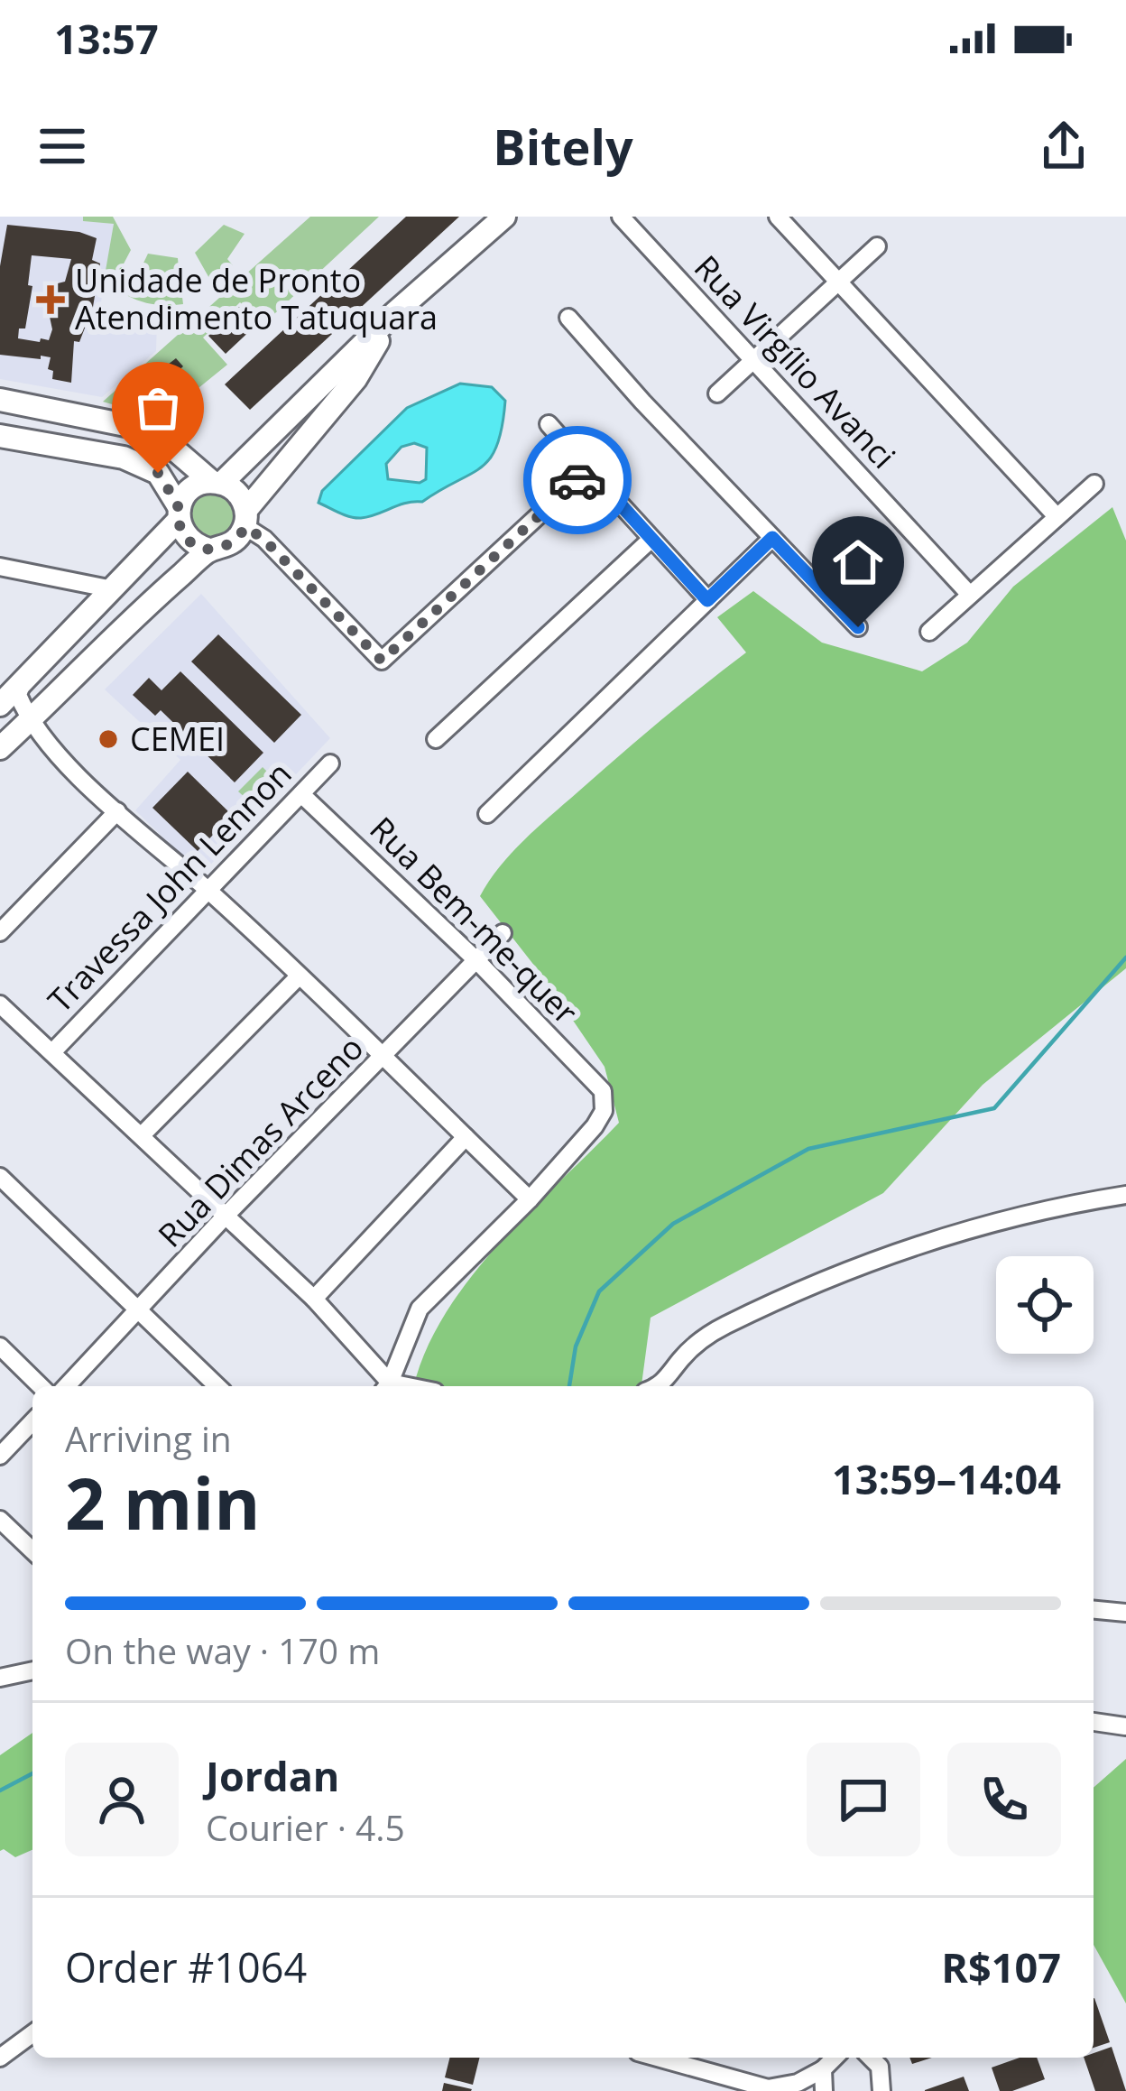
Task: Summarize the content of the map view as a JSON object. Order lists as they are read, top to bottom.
{
  "streets": {
    "street": [
      "Rua Virgílio Avanci",
      "Travessa John Lennon",
      "Rua Bem-me-quer",
      "Rua Dimas Arceno"
    ]
  },
  "crossings": [
    ["Travessa John Lennon", "Rua Bem-me-quer"],
    ["Rua Bem-me-quer", "Rua Dimas Arceno"]
  ],
  "places": {
    "health": ["Unidade de Pronto Atendimento Tatuquara"],
    "other": ["CEMEI"]
  },
  "page": {
    "status": "13:57",
    "header": "Bitely",
    "heading": ["2 min", "Arriving in", "13:59–14:04"],
    "panel": [
      "Jordan",
      "Courier · 4.5",
      "Order #1064",
      "R$107"
    ],
    "bar": "On the way · 170 m"
  }
}
